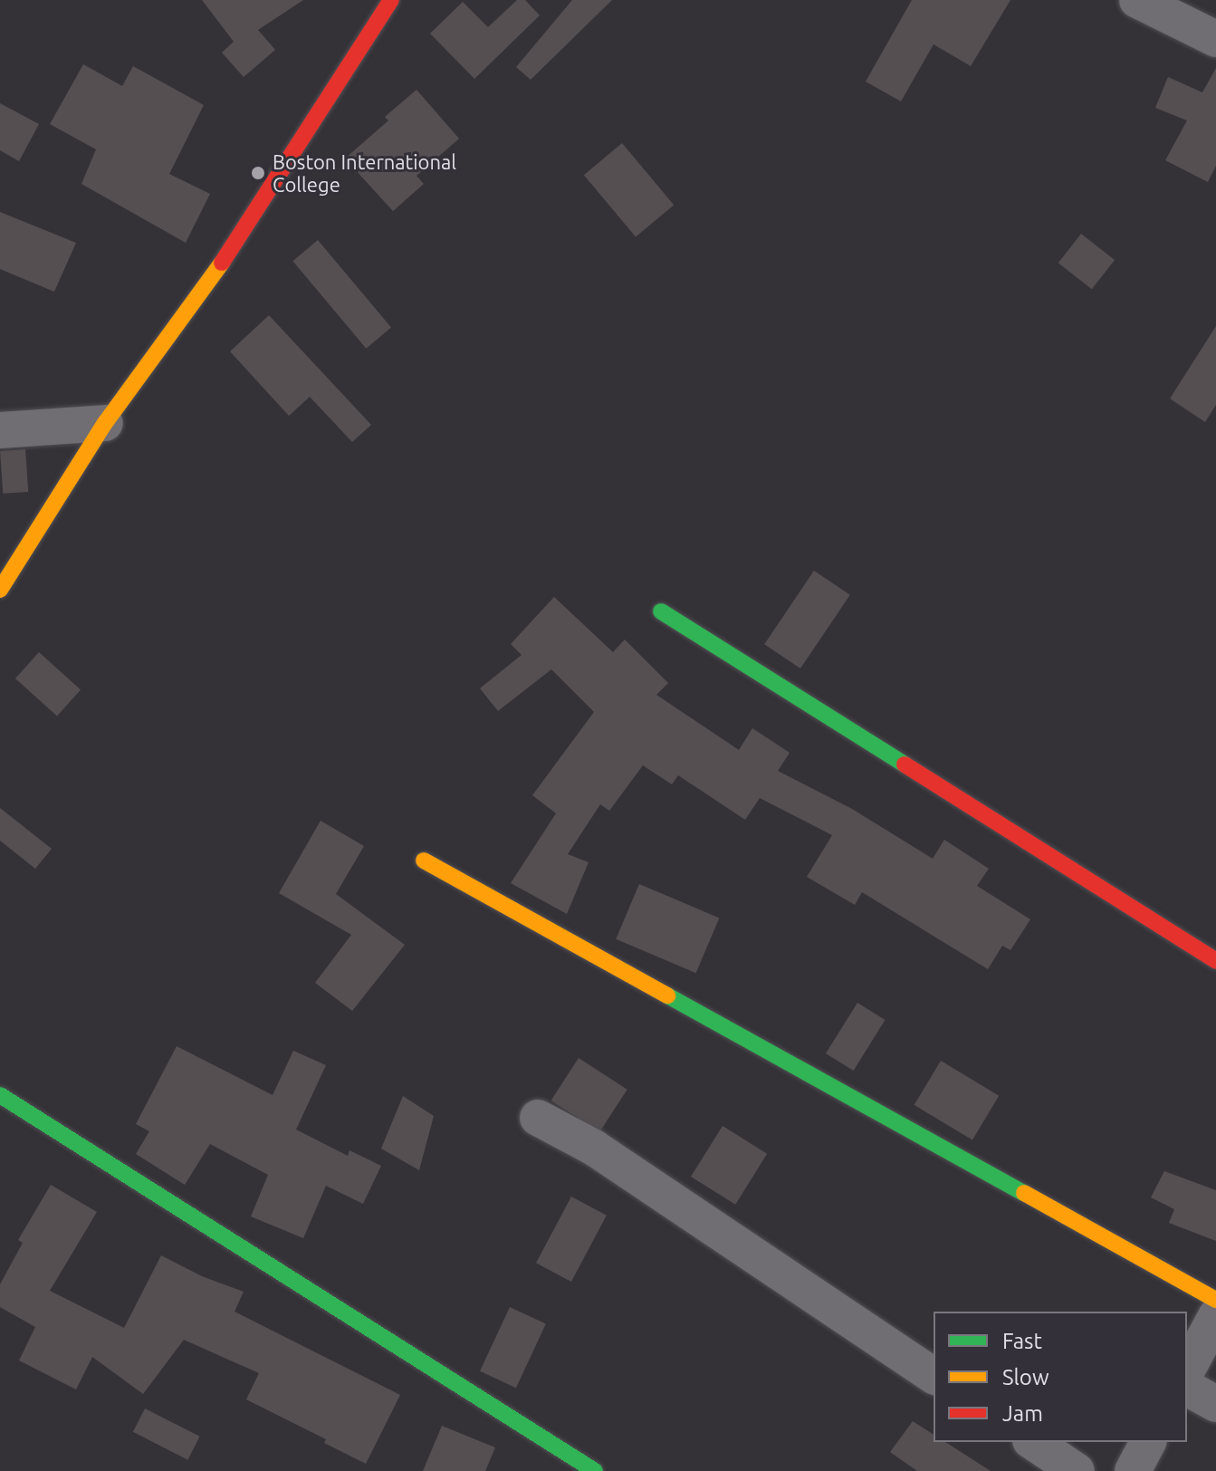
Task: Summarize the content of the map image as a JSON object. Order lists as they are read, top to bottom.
{
  "places": ["Boston International College"],
  "legend": ["Fast", "Slow", "Jam"]
}
